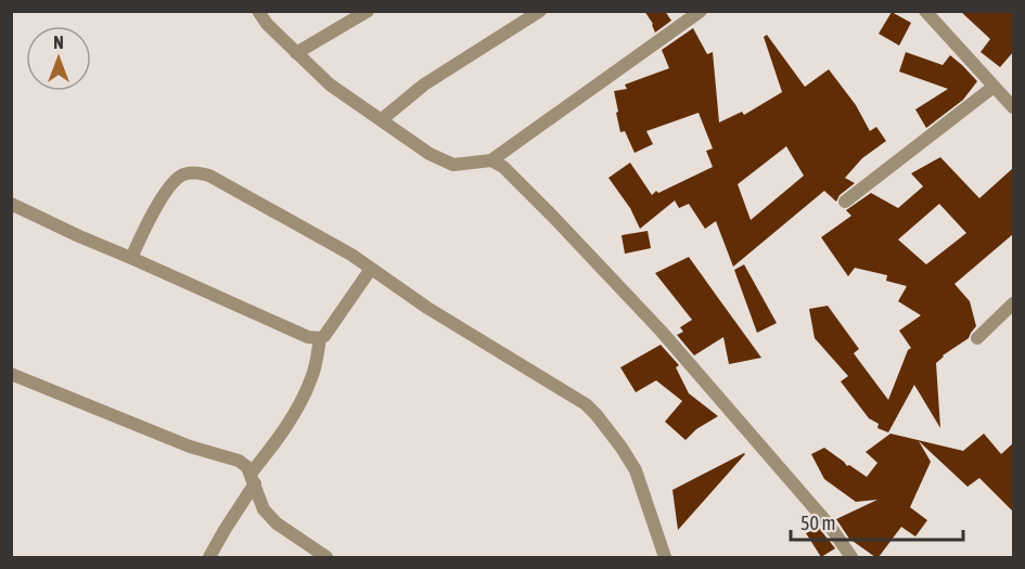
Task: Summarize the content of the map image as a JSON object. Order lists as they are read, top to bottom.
{
  "scale_bar": "50 m",
  "north": "top"
}
